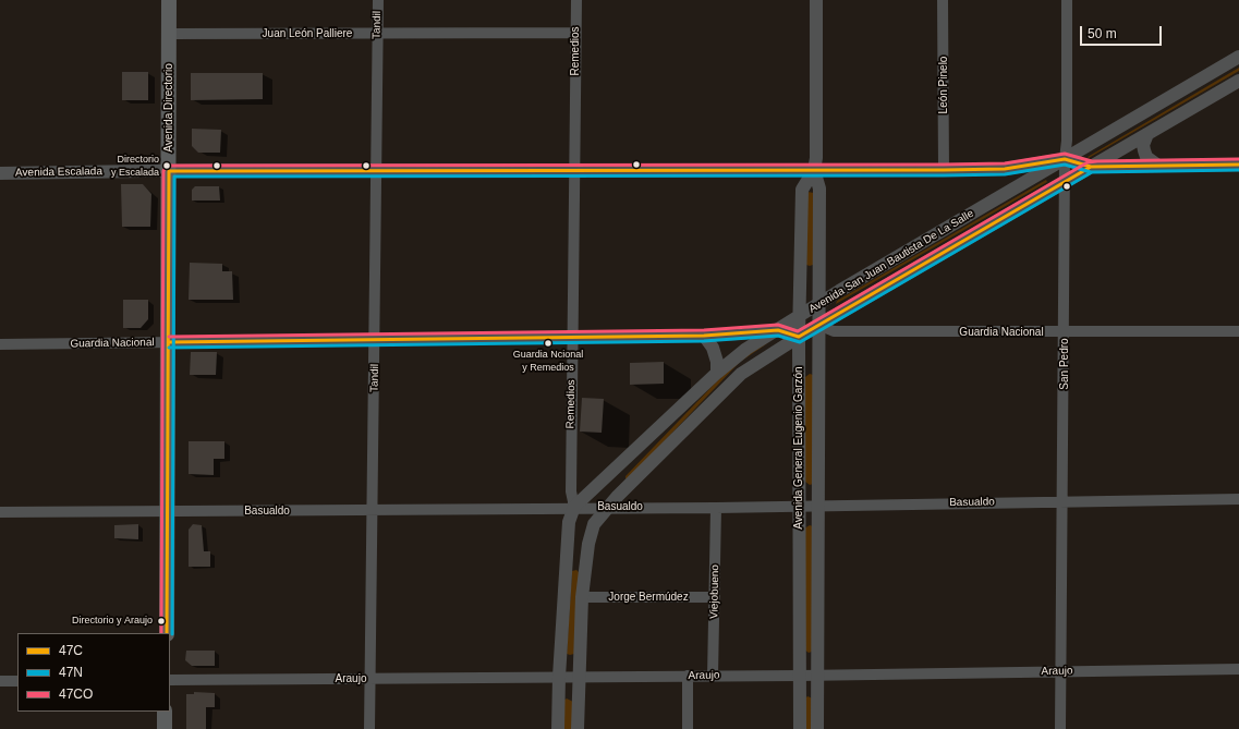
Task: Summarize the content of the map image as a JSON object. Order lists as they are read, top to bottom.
{
  "streets": {
    "main road": ["Avenida Directorio"],
    "street": [
      "Tandil",
      "Juan León Palliere",
      "Remedios",
      "León Pinelo",
      "Avenida Escalada",
      "Avenida San Juan Bautista De La Salle",
      "Guardia Nacional",
      "San Pedro",
      "Avenida General Eugenio Garzón",
      "Basualdo",
      "Viejobueno",
      "Jorge Bermúdez",
      "Araujo"
    ]
  },
  "crossings": [
    ["Tandil", "Juan León Palliere"],
    ["Tandil", "Avenida Escalada"],
    ["Tandil", "Guardia Nacional"],
    ["Tandil", "Basualdo"],
    ["Tandil", "Araujo"],
    ["Juan León Palliere", "Remedios"],
    ["Juan León Palliere", "Avenida Directorio"],
    ["Remedios", "Avenida Escalada"],
    ["Remedios", "Avenida San Juan Bautista De La Salle"],
    ["Remedios", "Guardia Nacional"],
    ["Remedios", "Basualdo"],
    ["Remedios", "Araujo"],
    ["León Pinelo", "Avenida Escalada"],
    ["Avenida Directorio", "Avenida Escalada"],
    ["Avenida Directorio", "Guardia Nacional"],
    ["Avenida Directorio", "Basualdo"],
    ["Avenida Escalada", "Avenida San Juan Bautista De La Salle"],
    ["Avenida Escalada", "San Pedro"],
    ["Avenida Escalada", "Avenida General Eugenio Garzón"],
    ["Avenida San Juan Bautista De La Salle", "Guardia Nacional"],
    ["Avenida San Juan Bautista De La Salle", "San Pedro"],
    ["Avenida San Juan Bautista De La Salle", "Avenida General Eugenio Garzón"],
    ["Avenida San Juan Bautista De La Salle", "Basualdo"],
    ["Guardia Nacional", "San Pedro"],
    ["Guardia Nacional", "Avenida General Eugenio Garzón"],
    ["San Pedro", "Basualdo"],
    ["San Pedro", "Araujo"],
    ["Avenida General Eugenio Garzón", "Basualdo"],
    ["Avenida General Eugenio Garzón", "Araujo"],
    ["Basualdo", "Viejobueno"],
    ["Viejobueno", "Jorge Bermúdez"],
    ["Viejobueno", "Araujo"]
  ],
  "places": ["Directorio y Escalada", "Guardia Ncional y Remedios", "Directorio y Araujo"],
  "lines": ["transit line 47CO", "transit line 47C", "transit line 47N"],
  "legend": ["47C", "47N", "47CO"],
  "scale_bar": "50 m"
}
